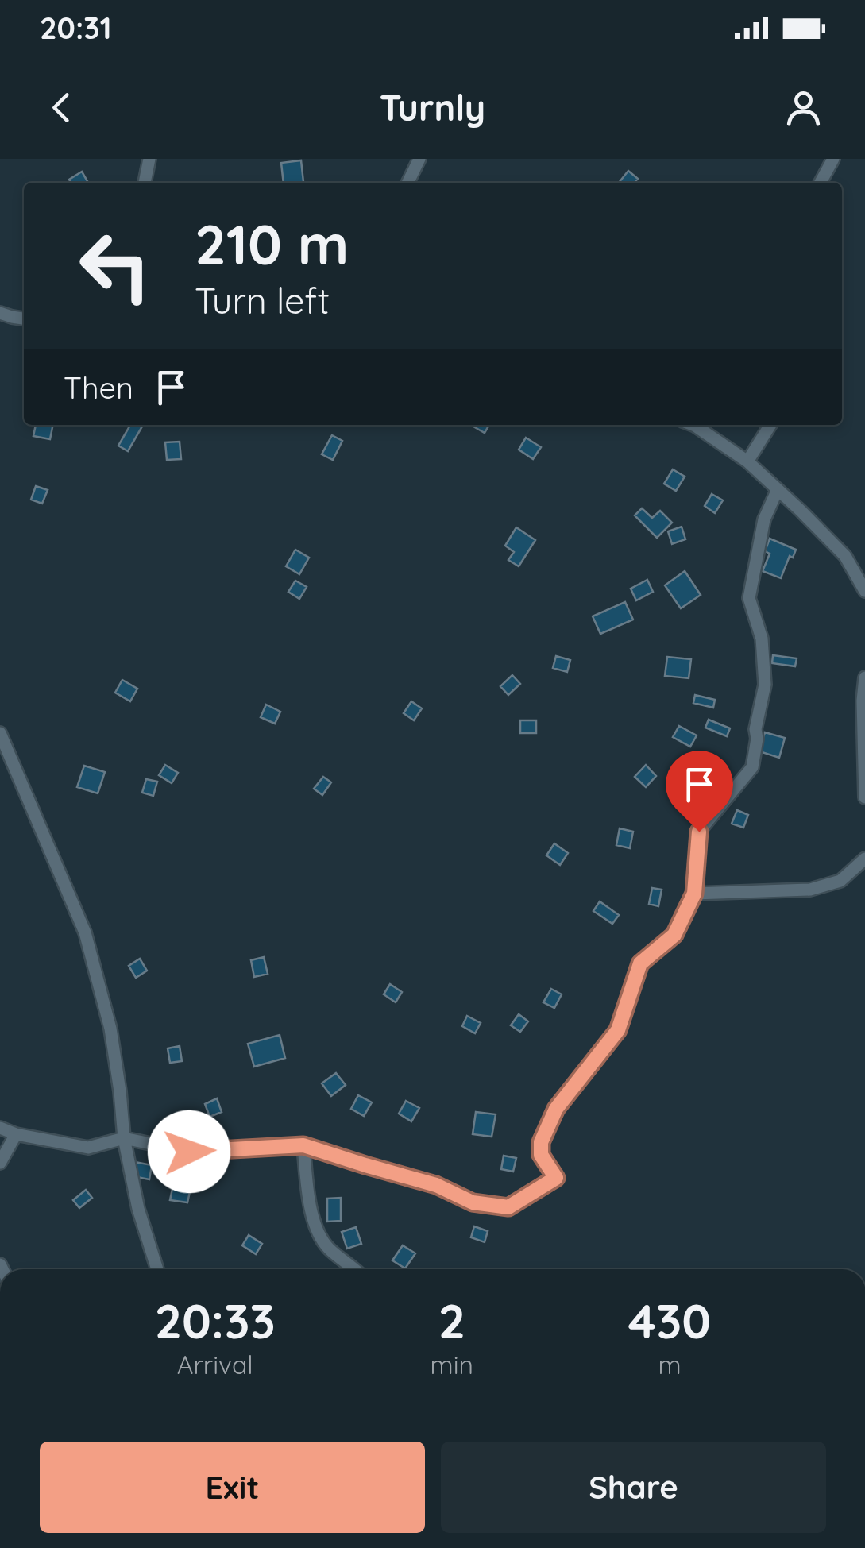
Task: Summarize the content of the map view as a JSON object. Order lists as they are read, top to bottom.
{
  "page": {
    "status": "20:31",
    "header": "Turnly",
    "turn": ["210 m", "Turn left"],
    "then": "Then",
    "eta": [
      "20:33",
      "Arrival",
      "2",
      "min",
      "430",
      "m"
    ],
    "buttons": ["Exit", "Share"]
  }
}
